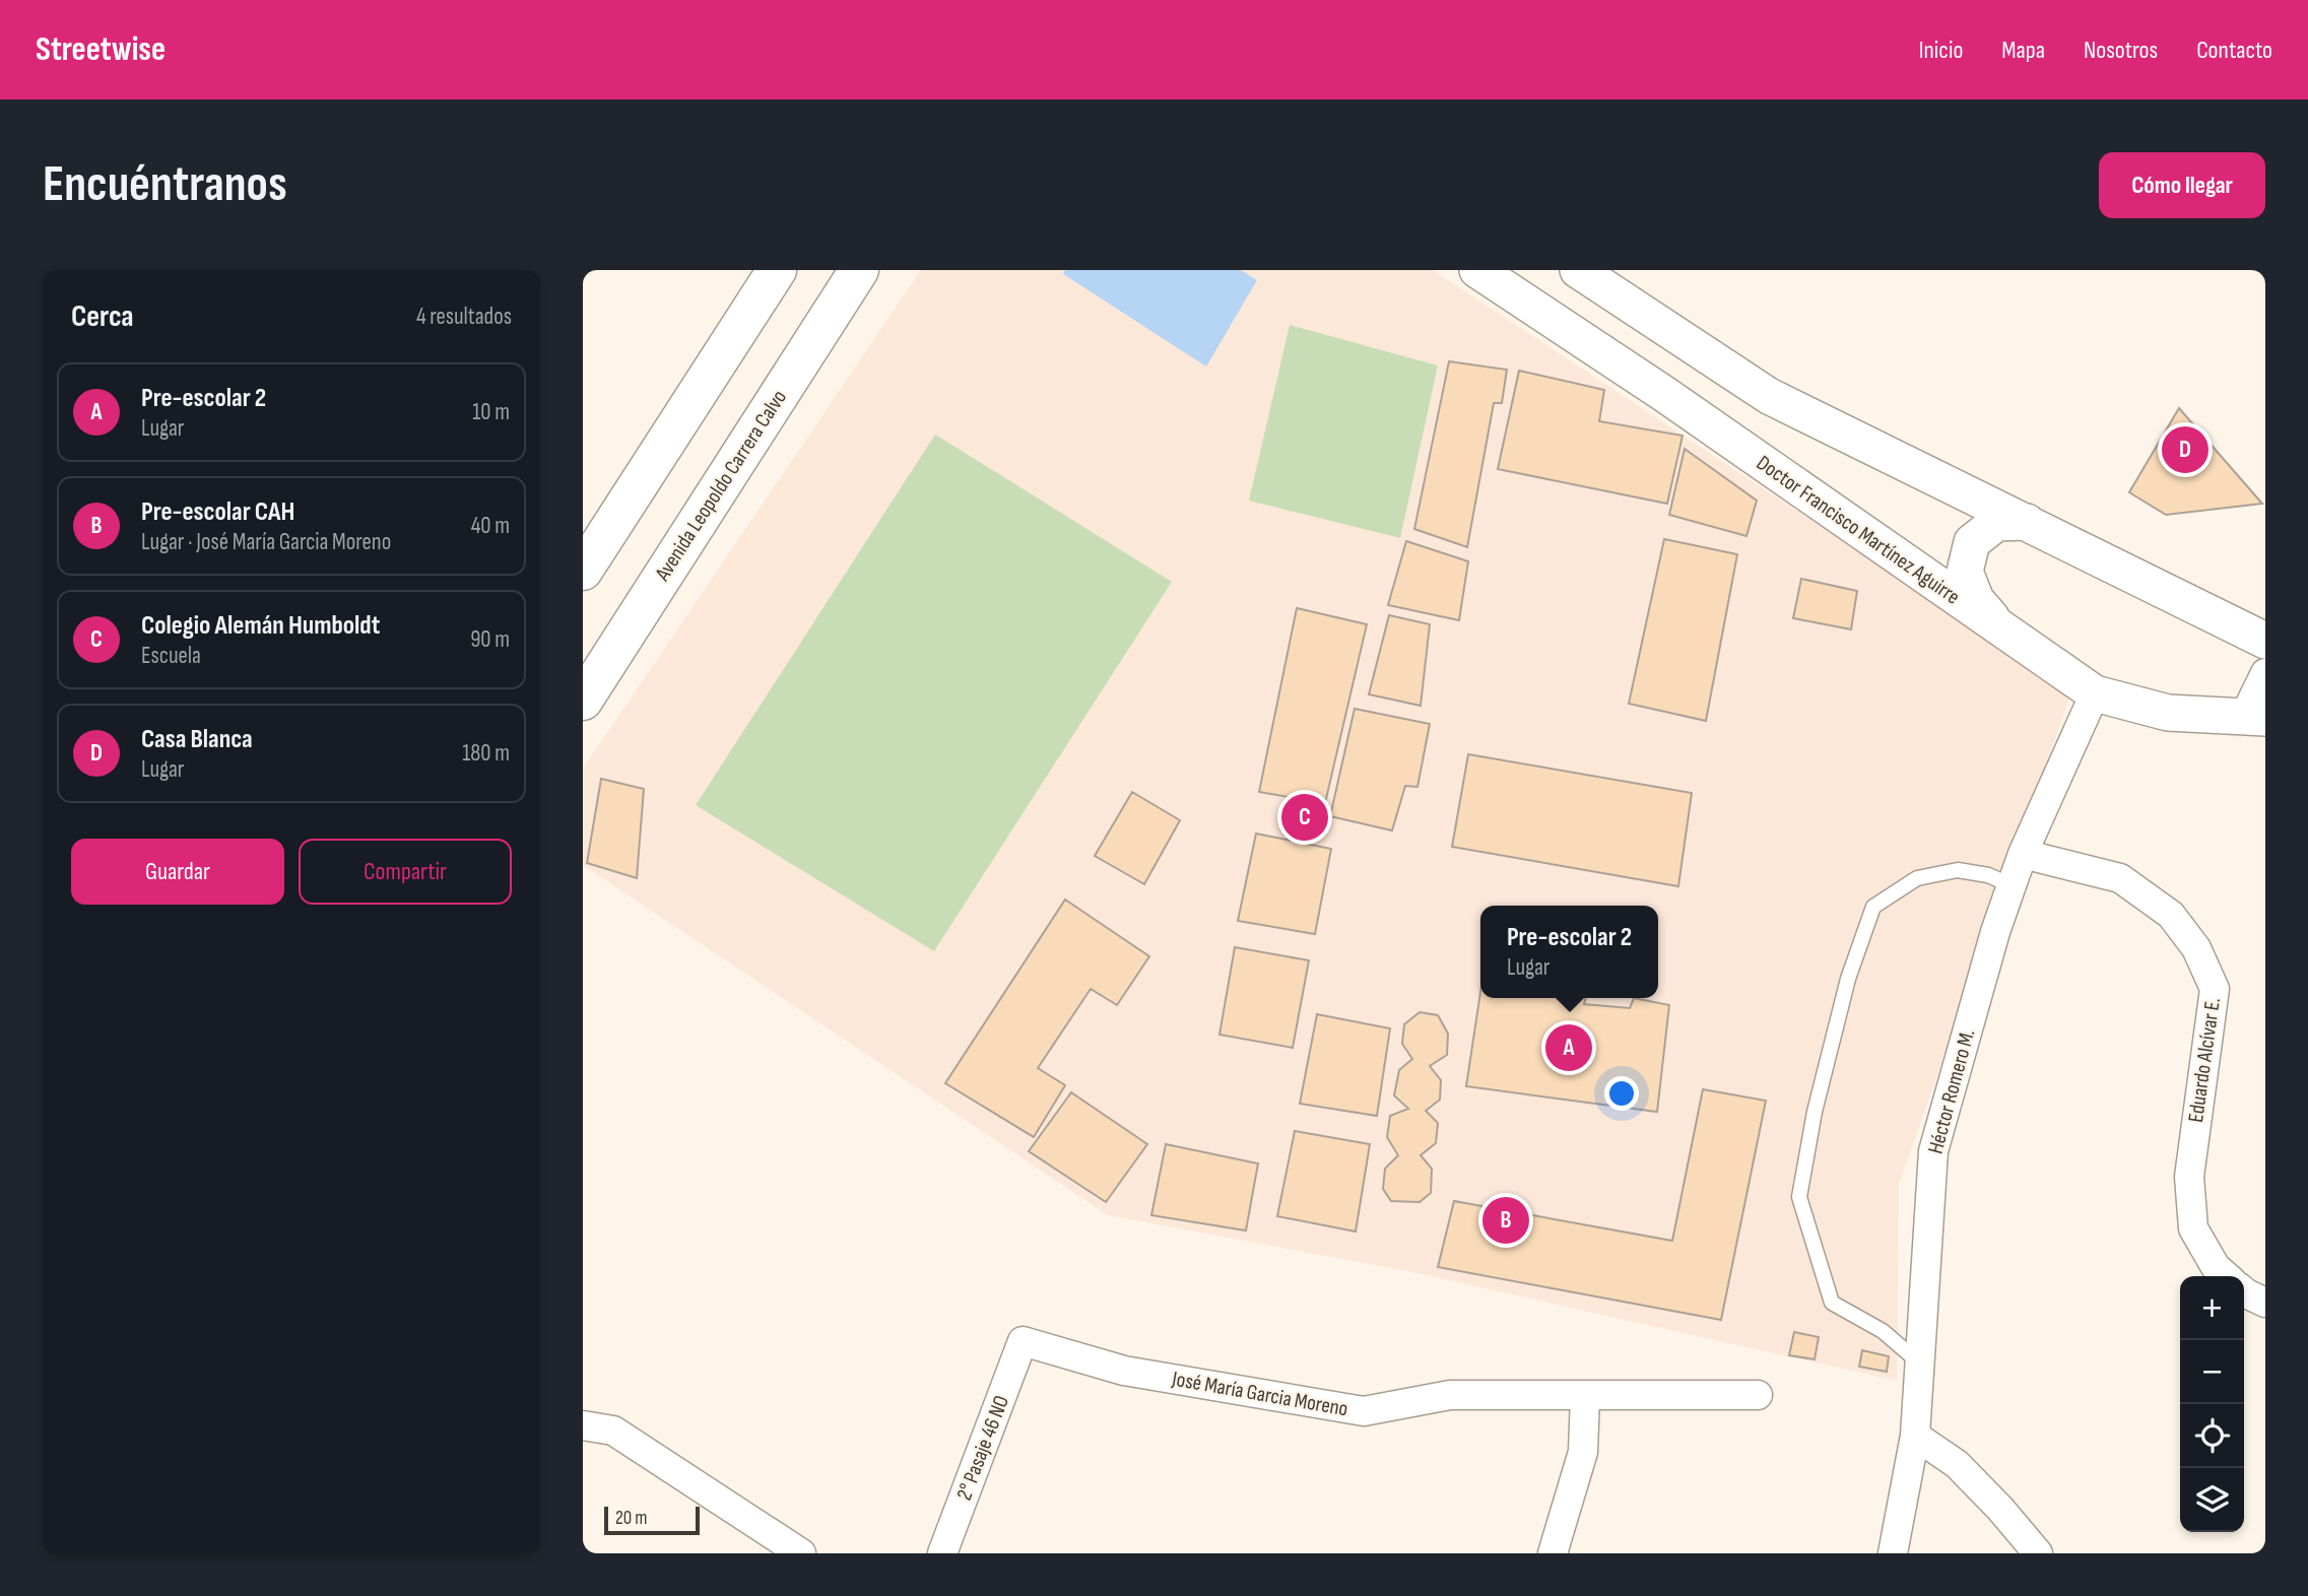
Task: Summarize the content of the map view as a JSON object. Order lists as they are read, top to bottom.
{
  "streets": {
    "main road": ["Avenida Leopoldo Carrera Calvo"],
    "street": [
      "Doctor Francisco Martínez Aguirre",
      "Eduardo Alcívar E.",
      "Héctor Romero M.",
      "José María Garcia Moreno",
      "2° Pasaje 46 NO"
    ]
  },
  "crossings": [
    ["Doctor Francisco Martínez Aguirre", "Héctor Romero M."],
    ["Eduardo Alcívar E.", "Héctor Romero M."],
    ["José María Garcia Moreno", "2° Pasaje 46 NO"]
  ],
  "scale_bar": "20 m",
  "page": {
    "header": "Streetwise",
    "nav": [
      "Inicio",
      "Mapa",
      "Nosotros",
      "Contacto"
    ],
    "buttons": [
      "Cómo llegar",
      ["Guardar", "Compartir"]
    ],
    "title": "Encuéntranos",
    "heading": ["Cerca", "4 resultados"],
    "list": [
      {
        "mark": "A",
        "name": "Pre-escolar 2",
        "note": "Lugar",
        "value": "10 m"
      },
      {
        "mark": "B",
        "name": "Pre-escolar CAH",
        "note": "Lugar · José María Garcia Moreno",
        "value": "40 m"
      },
      {
        "mark": "C",
        "name": "Colegio Alemán Humboldt",
        "note": "Escuela",
        "value": "90 m"
      },
      {
        "mark": "D",
        "name": "Casa Blanca",
        "note": "Lugar",
        "value": "180 m"
      }
    ],
    "pins": [
      "D",
      "C",
      "A",
      "B"
    ],
    "popup": ["Pre-escolar 2", "Lugar"],
    "map_buttons": ["+", "−"],
    "scale": "20 m"
  }
}
